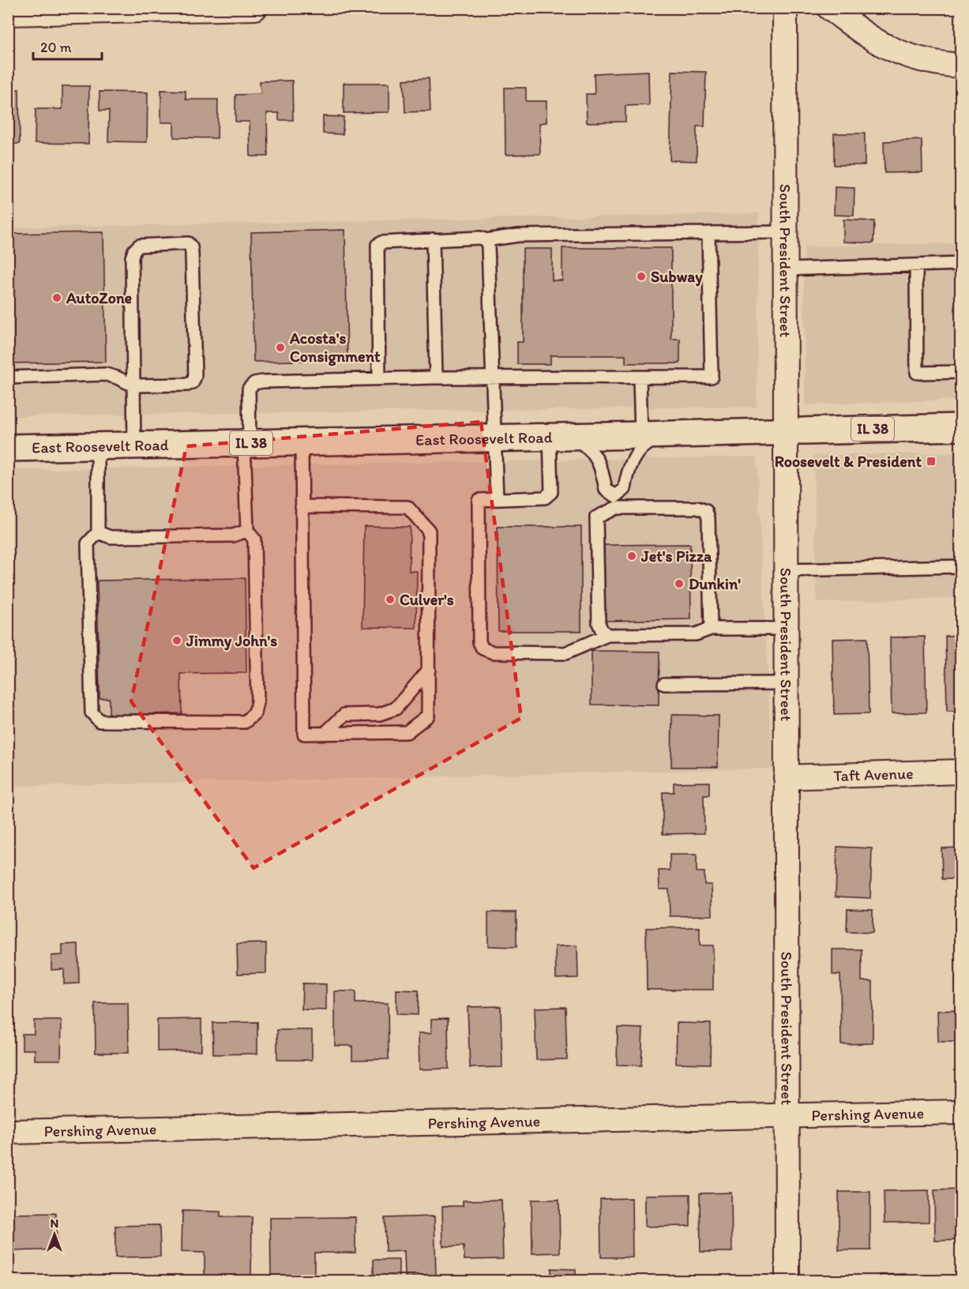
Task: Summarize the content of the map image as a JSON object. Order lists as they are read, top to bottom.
{
  "streets": {
    "main road": ["IL 38", "East Roosevelt Road"],
    "street": ["South President Street", "Taft Avenue", "Pershing Avenue"]
  },
  "crossings": [
    ["South President Street", "East Roosevelt Road"],
    ["South President Street", "Taft Avenue"],
    ["South President Street", "Pershing Avenue"]
  ],
  "places": {
    "other": [
      "Subway",
      "AutoZone",
      "Acosta's Consignment",
      "Jet's Pizza",
      "Dunkin'",
      "Culver's",
      "Jimmy John's"
    ],
    "transit": ["Roosevelt & President"]
  },
  "scale_bar": "20 m",
  "north": "top"
}
